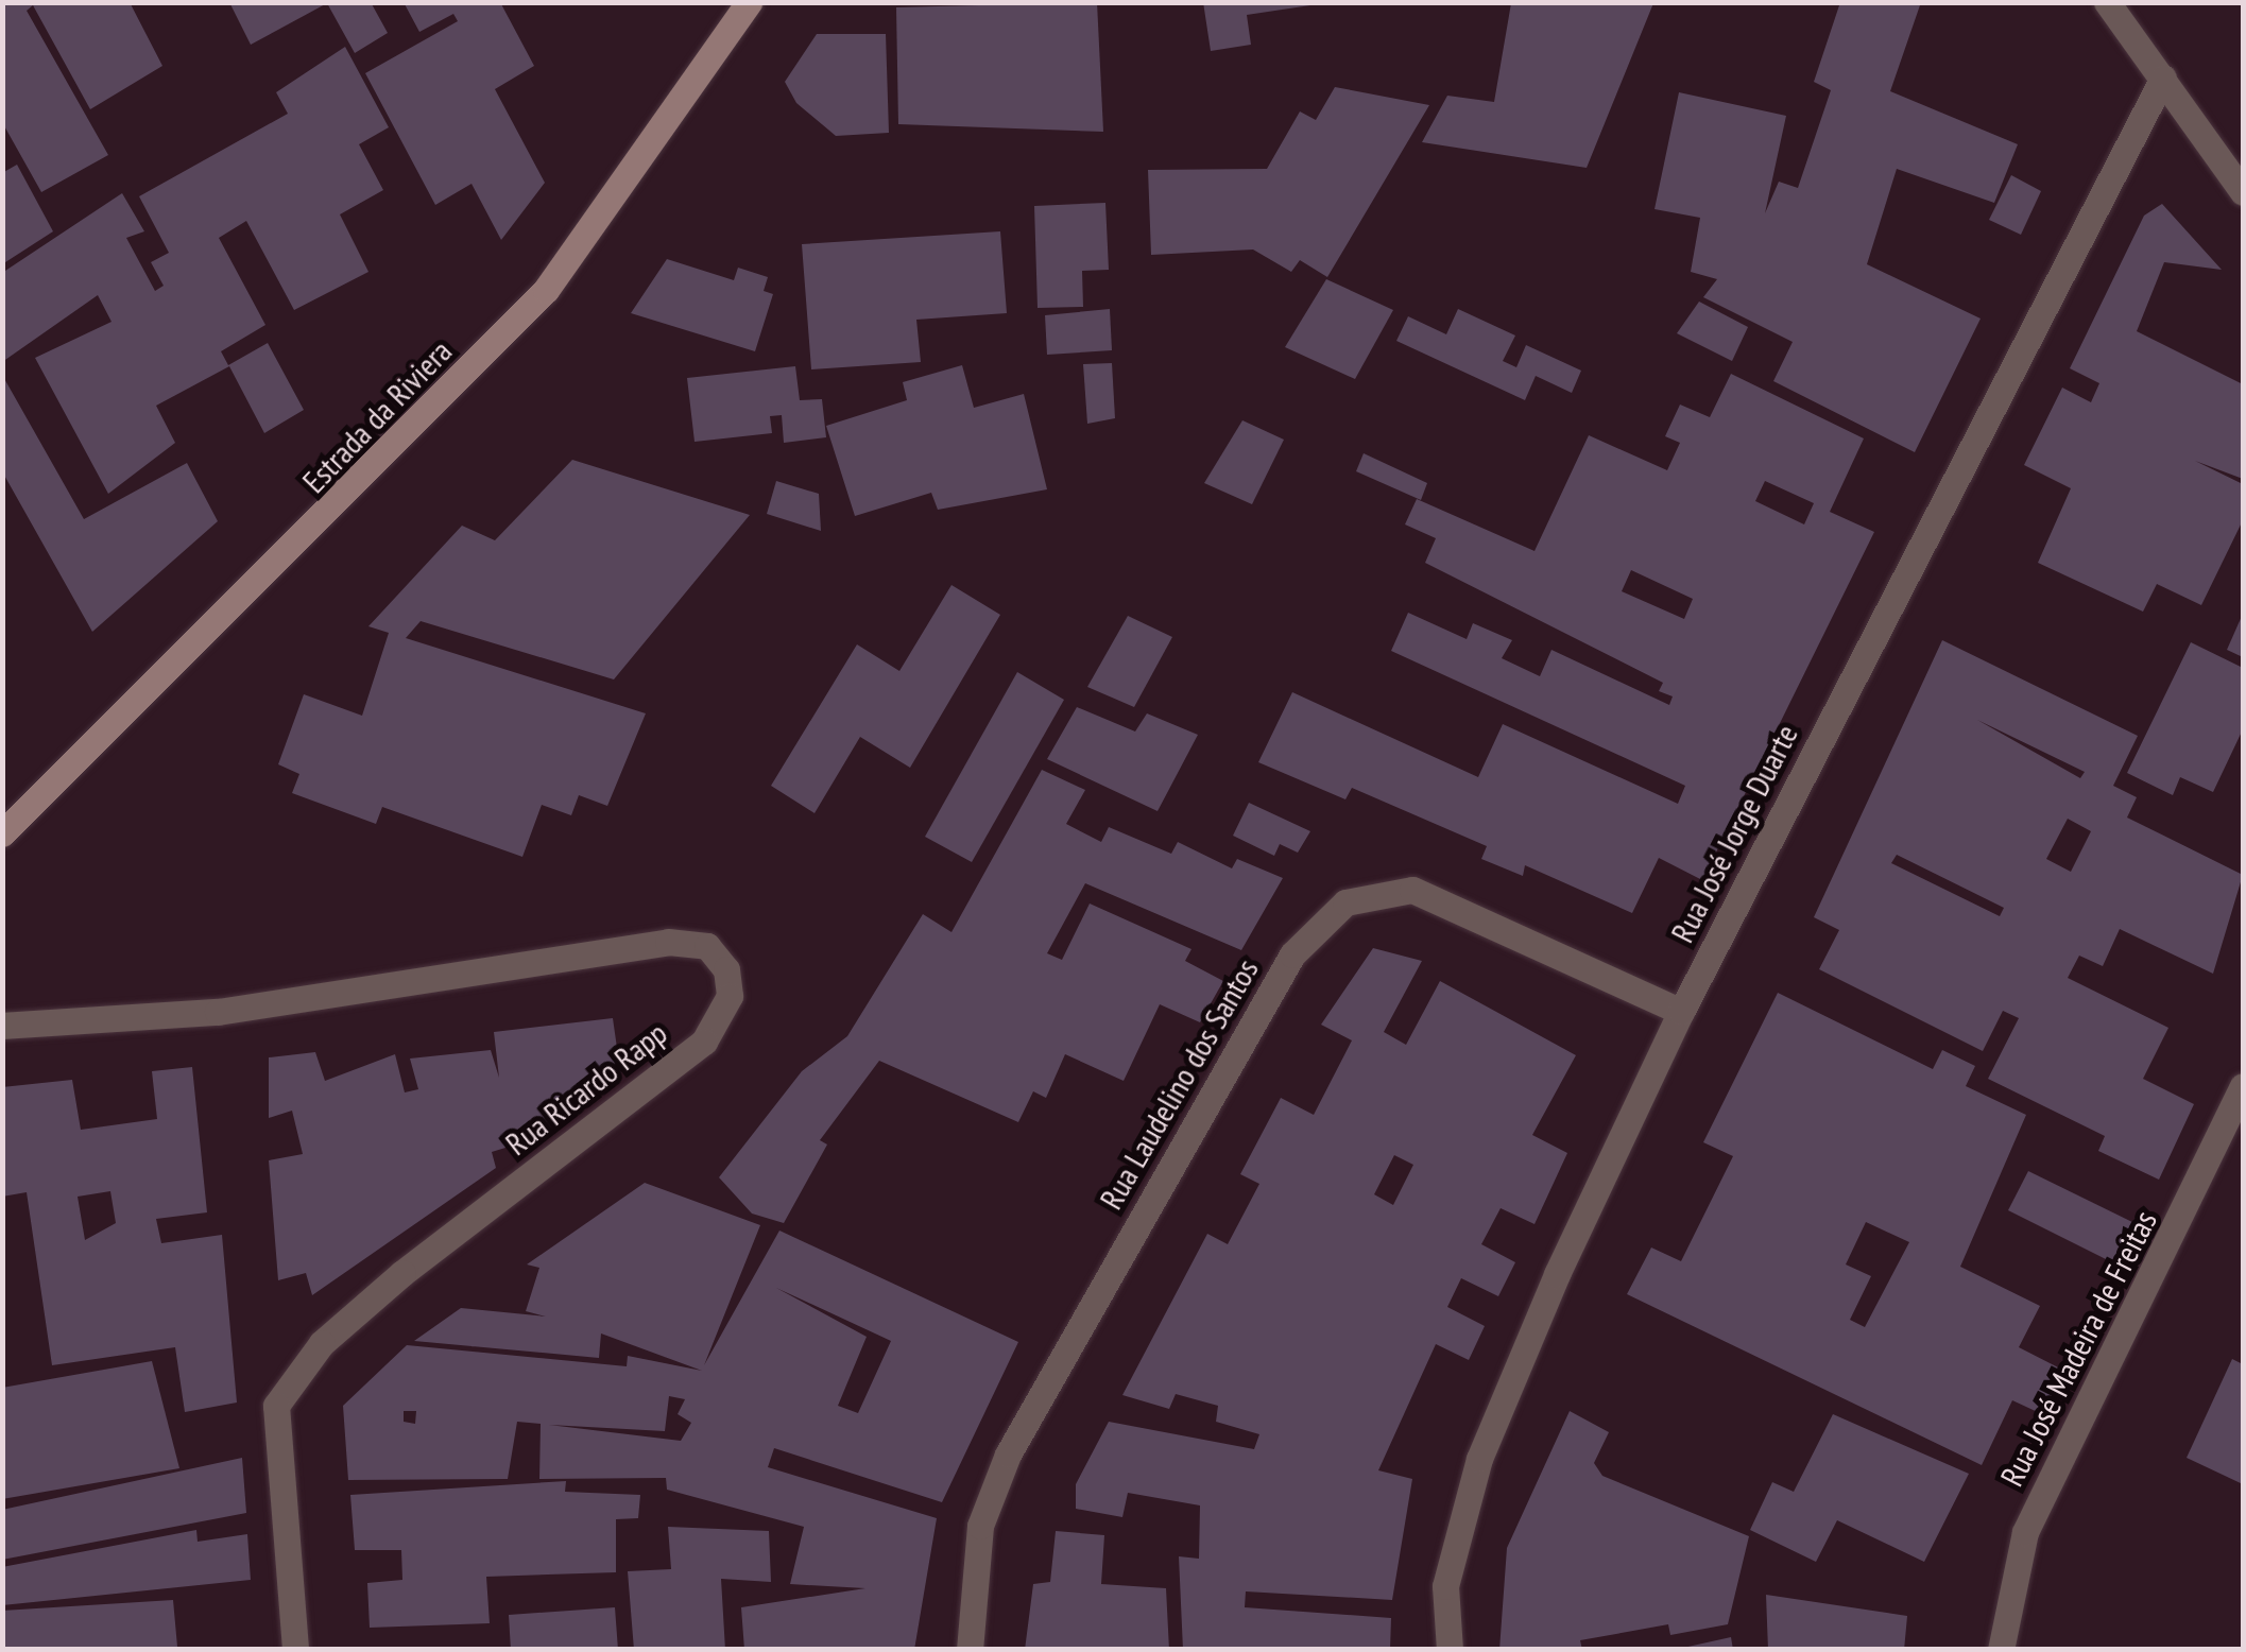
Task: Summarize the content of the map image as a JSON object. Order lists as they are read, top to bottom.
{
  "streets": {
    "street": [
      "Estrada da Riviera",
      "Rua José Jorge Duarte",
      "Rua Laudelino dos Santos",
      "Rua Ricardo Rapp",
      "Rua José Madeira de Freitas"
    ]
  },
  "crossings": [
    ["Rua José Jorge Duarte", "Rua Laudelino dos Santos"]
  ]
}
